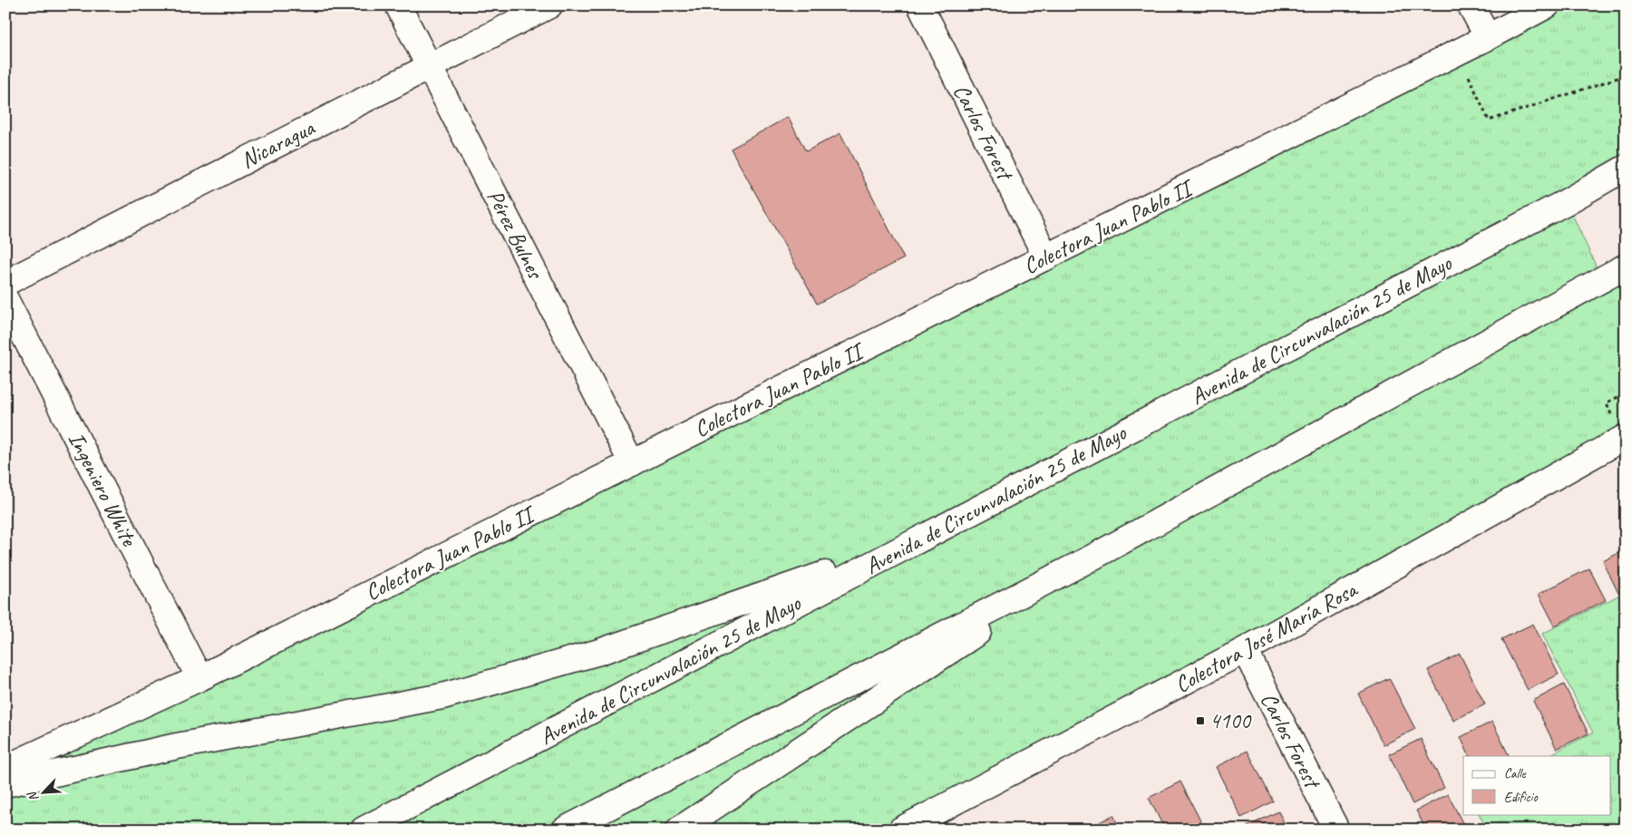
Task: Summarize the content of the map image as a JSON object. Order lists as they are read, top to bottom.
{
  "streets": {
    "main road": [
      "Carlos Forest",
      "Nicaragua",
      "Colectora Juan Pablo II",
      "Pérez Bulnes",
      "Avenida de Circunvalación 25 de Mayo",
      "Ingeniero White",
      "Colectora José María Rosa"
    ]
  },
  "crossings": [
    ["Carlos Forest", "Colectora Juan Pablo II"],
    ["Carlos Forest", "Colectora José María Rosa"],
    ["Nicaragua", "Pérez Bulnes"],
    ["Colectora Juan Pablo II", "Pérez Bulnes"],
    ["Colectora Juan Pablo II", "Ingeniero White"]
  ],
  "places": {
    "transit": ["4100"]
  },
  "legend": ["Calle", "Edificio"],
  "north": "bottom left"
}
